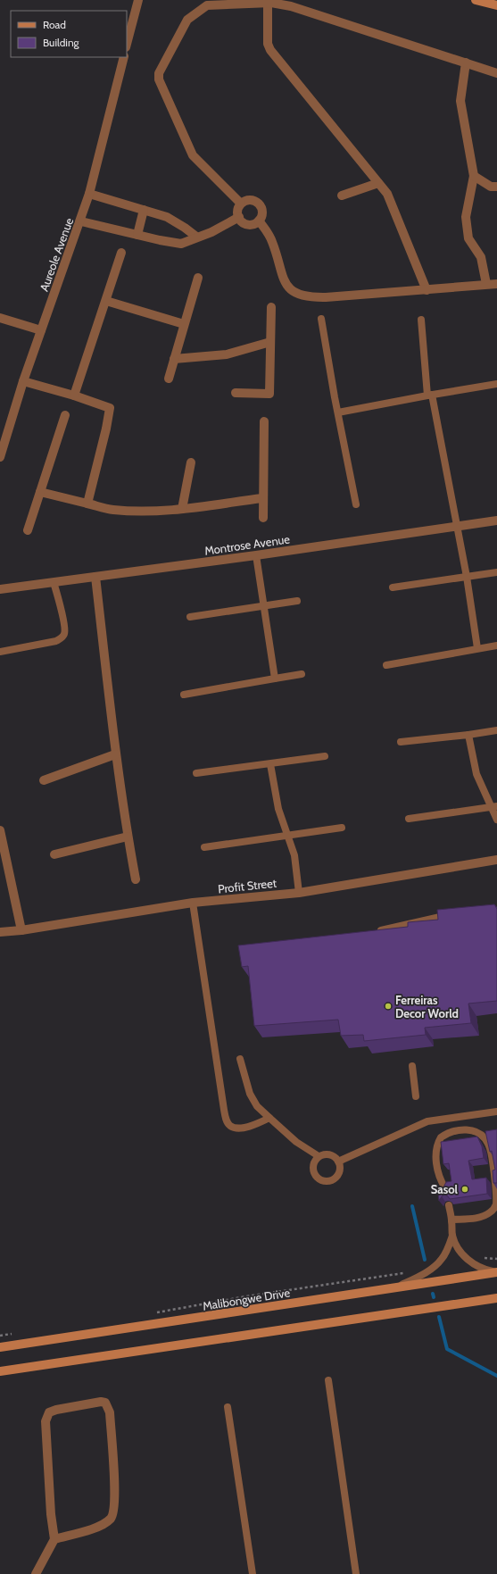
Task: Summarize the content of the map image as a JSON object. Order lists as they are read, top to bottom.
{
  "streets": {
    "main road": ["Malibongwe Drive"],
    "street": ["Aureole Avenue", "Montrose Avenue", "Profit Street"]
  },
  "places": ["Ferreiras Decor World", "Sasol"],
  "legend": ["Road", "Building"]
}
